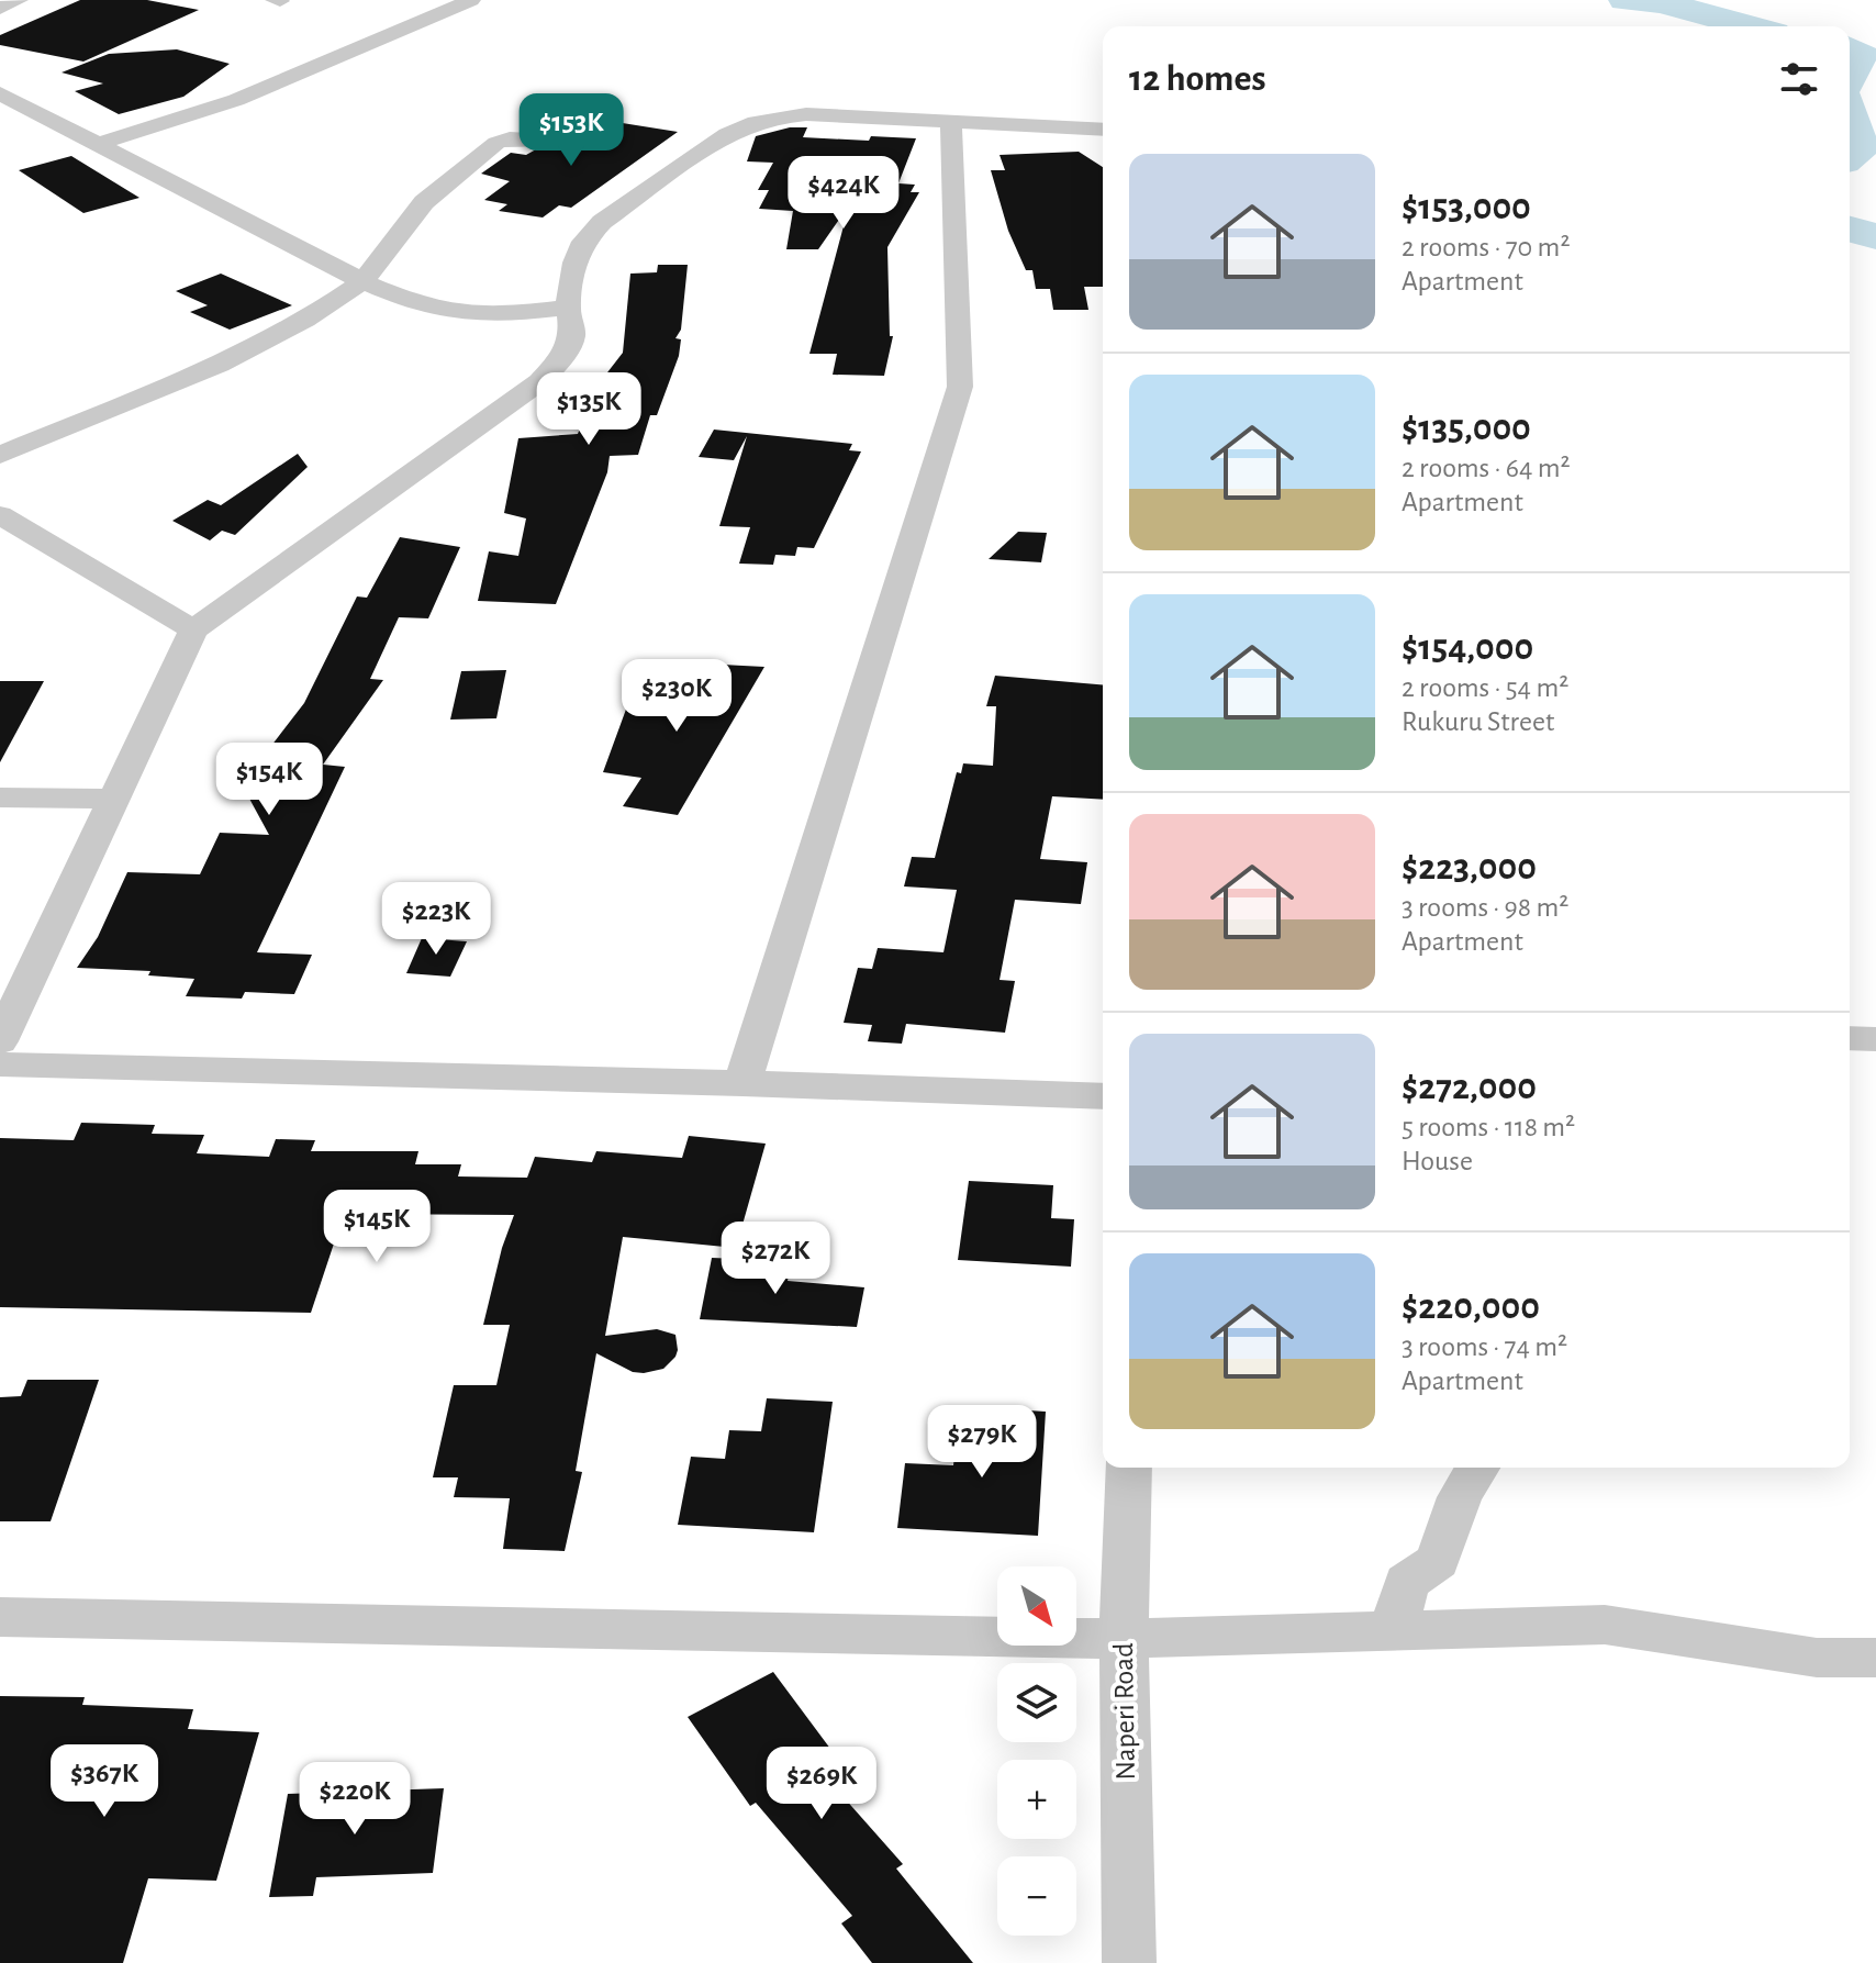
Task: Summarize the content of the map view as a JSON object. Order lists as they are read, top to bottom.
{
  "streets": {
    "street": ["Naperi Road"]
  },
  "north": "bottom right",
  "page": {
    "heading": "12 homes",
    "price": [
      "$153K",
      "$424K",
      "$135K",
      "$230K",
      "$154K",
      "$223K",
      "$145K",
      "$272K",
      "$279K",
      "$367K",
      "$269K",
      "$220K"
    ],
    "list": [
      {
        "name": "$153,000",
        "note": "2 rooms · 70 m² · Apartment"
      },
      {
        "name": "$135,000",
        "note": "2 rooms · 64 m² · Apartment"
      },
      {
        "name": "$154,000",
        "note": "2 rooms · 54 m² · Rukuru Street"
      },
      {
        "name": "$223,000",
        "note": "3 rooms · 98 m² · Apartment"
      },
      {
        "name": "$272,000",
        "note": "5 rooms · 118 m² · House"
      },
      {
        "name": "$220,000",
        "note": "3 rooms · 74 m² · Apartment"
      }
    ],
    "map_buttons": ["+", "−"]
  }
}
